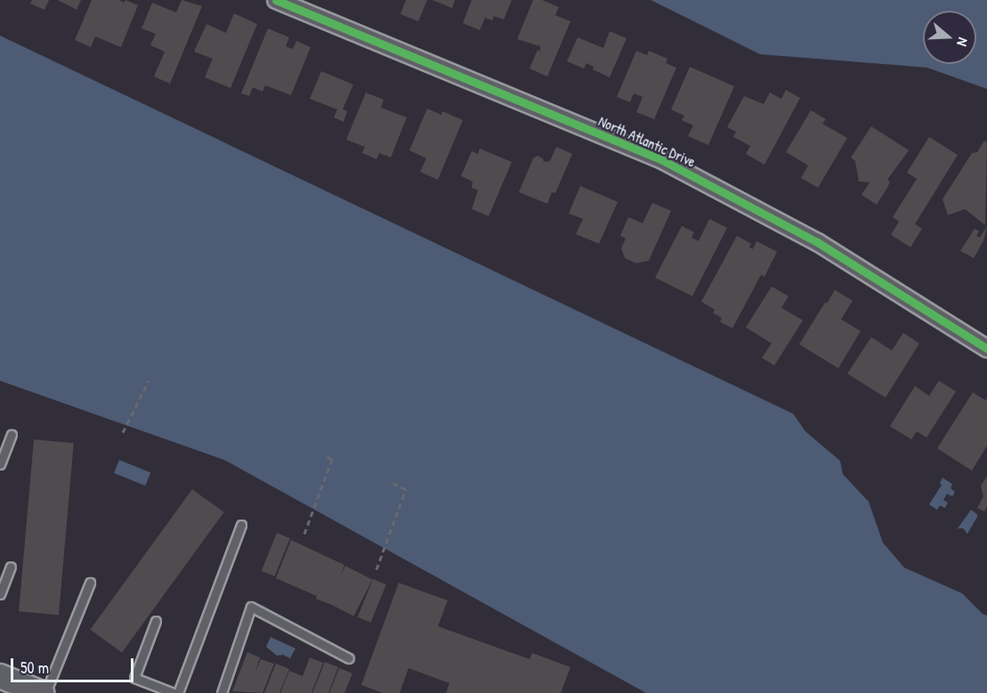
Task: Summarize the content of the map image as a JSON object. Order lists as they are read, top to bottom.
{
  "streets": {
    "street": ["North Atlantic Drive"]
  },
  "scale_bar": "50 m",
  "north": "right"
}
